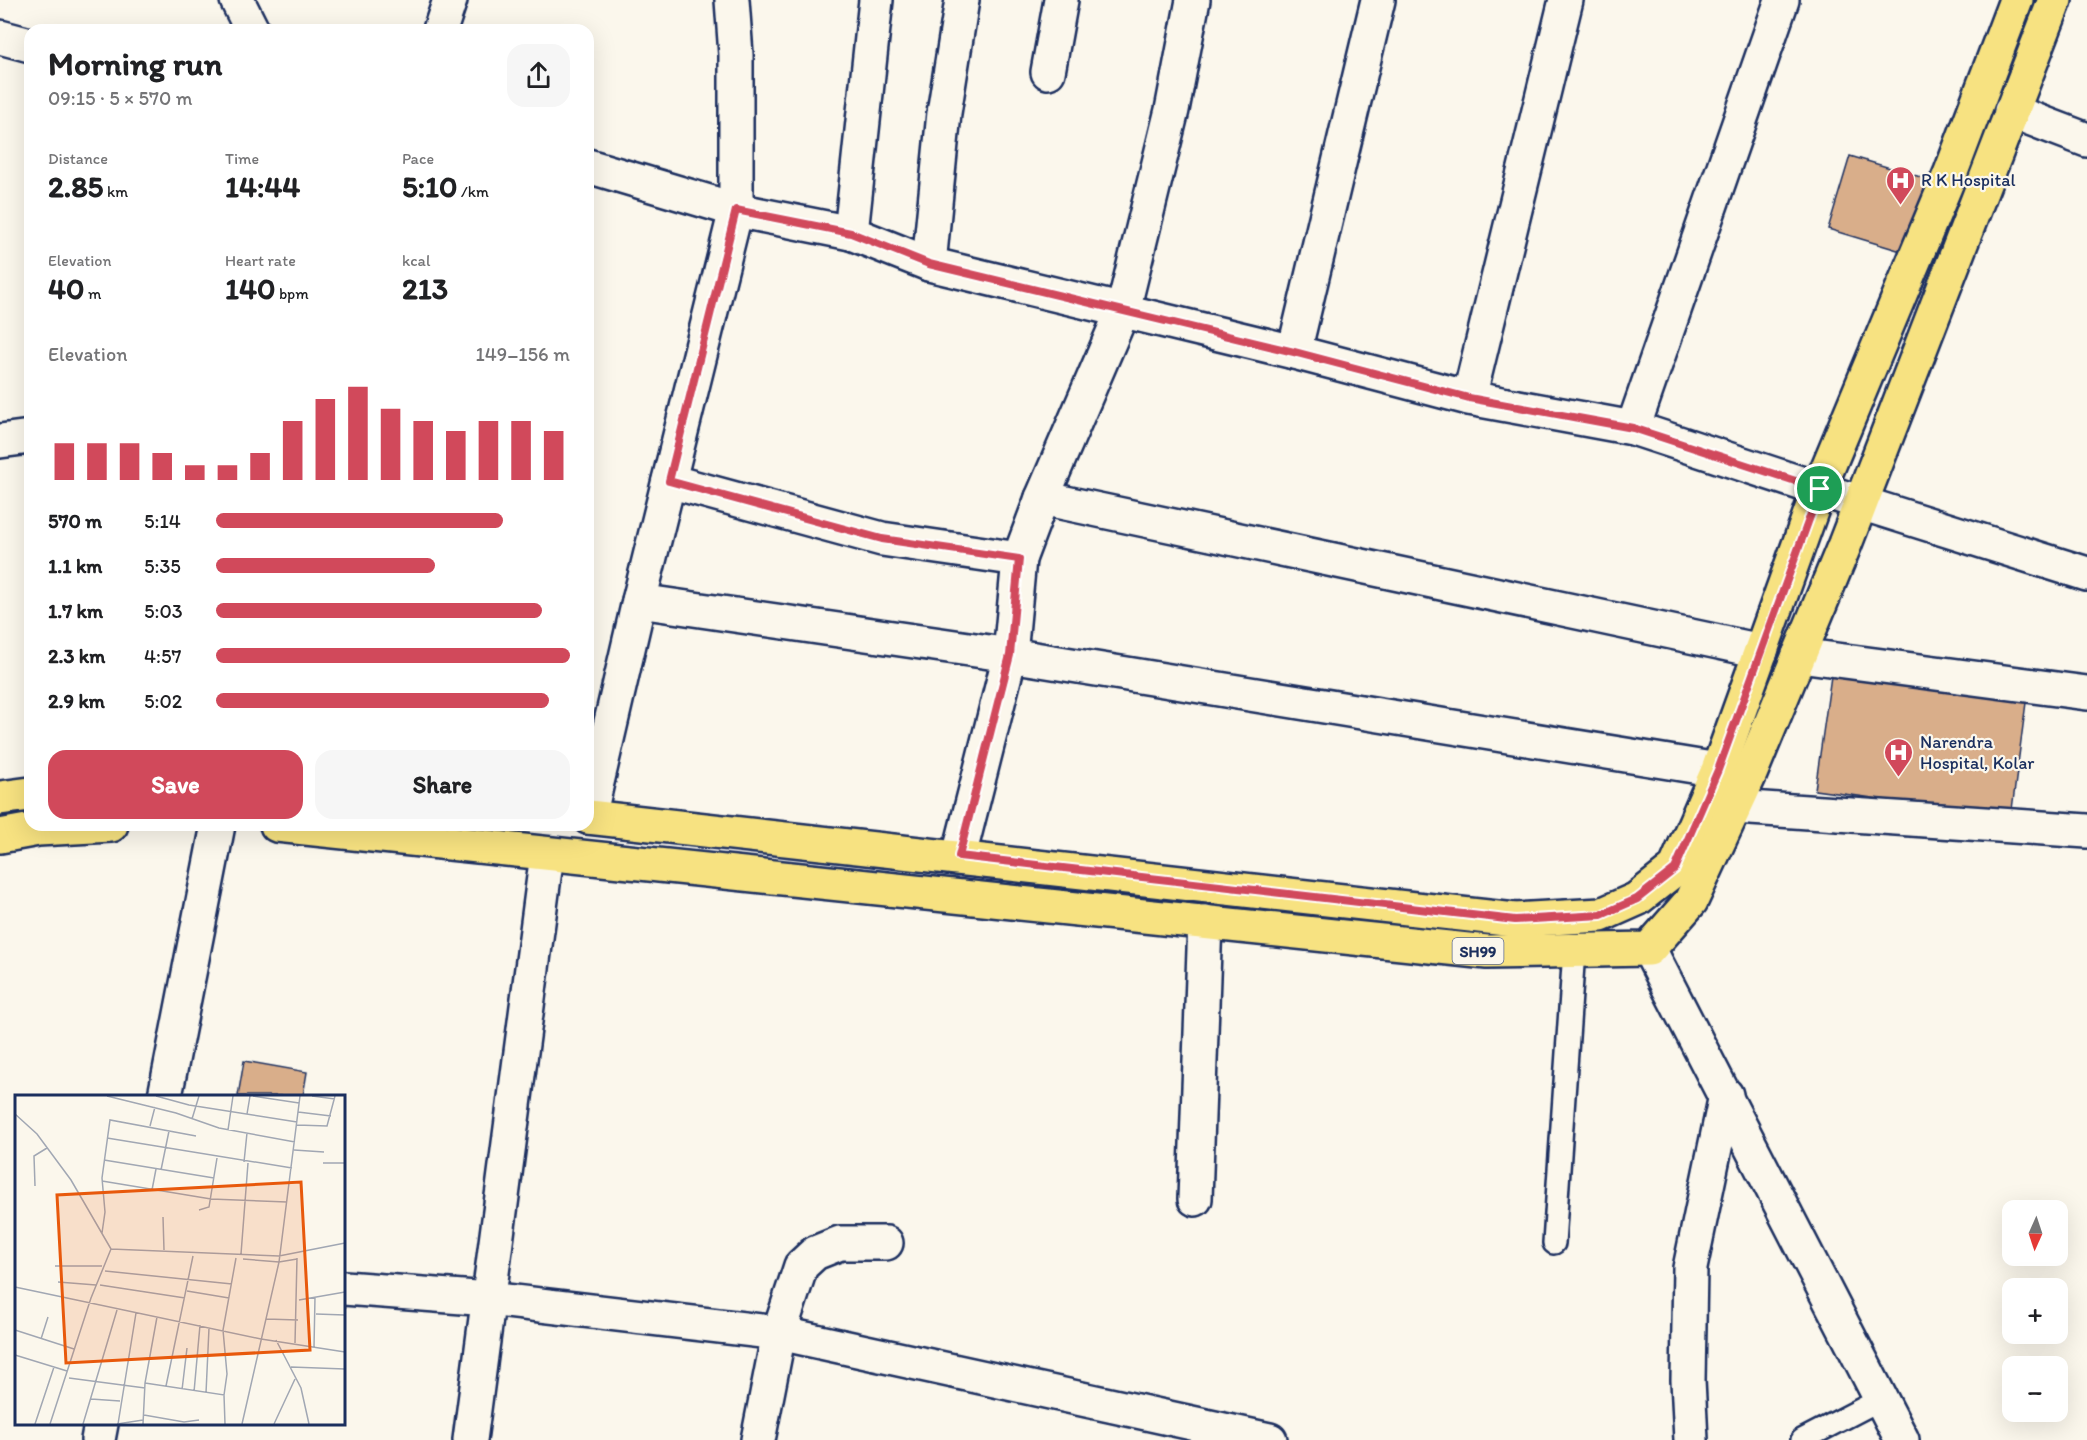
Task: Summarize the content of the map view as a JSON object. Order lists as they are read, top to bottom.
{
  "streets": {
    "main road": ["SH99"]
  },
  "places": {
    "hospital": ["R K Hospital", "Narendra Hospital, Kolar"]
  },
  "north": "bottom",
  "page": {
    "heading": ["Morning run", "09:15 · 5 × 570 m"],
    "stats": [
      ["Distance", "2.85 km"],
      ["Time", "14:44"],
      ["Pace", "5:10 /km"],
      ["Elevation", "40 m"],
      ["Heart rate", "140 bpm"],
      ["kcal", "213"]
    ],
    "chart": ["Elevation", "149–156 m"],
    "list": [
      {
        "name": "570 m",
        "note": "5:14"
      },
      {
        "name": "1.1 km",
        "note": "5:35"
      },
      {
        "name": "1.7 km",
        "note": "5:03"
      },
      {
        "name": "2.3 km",
        "note": "4:57"
      },
      {
        "name": "2.9 km",
        "note": "5:02"
      }
    ],
    "buttons": ["Save", "Share"],
    "map_buttons": ["+", "−"]
  }
}
